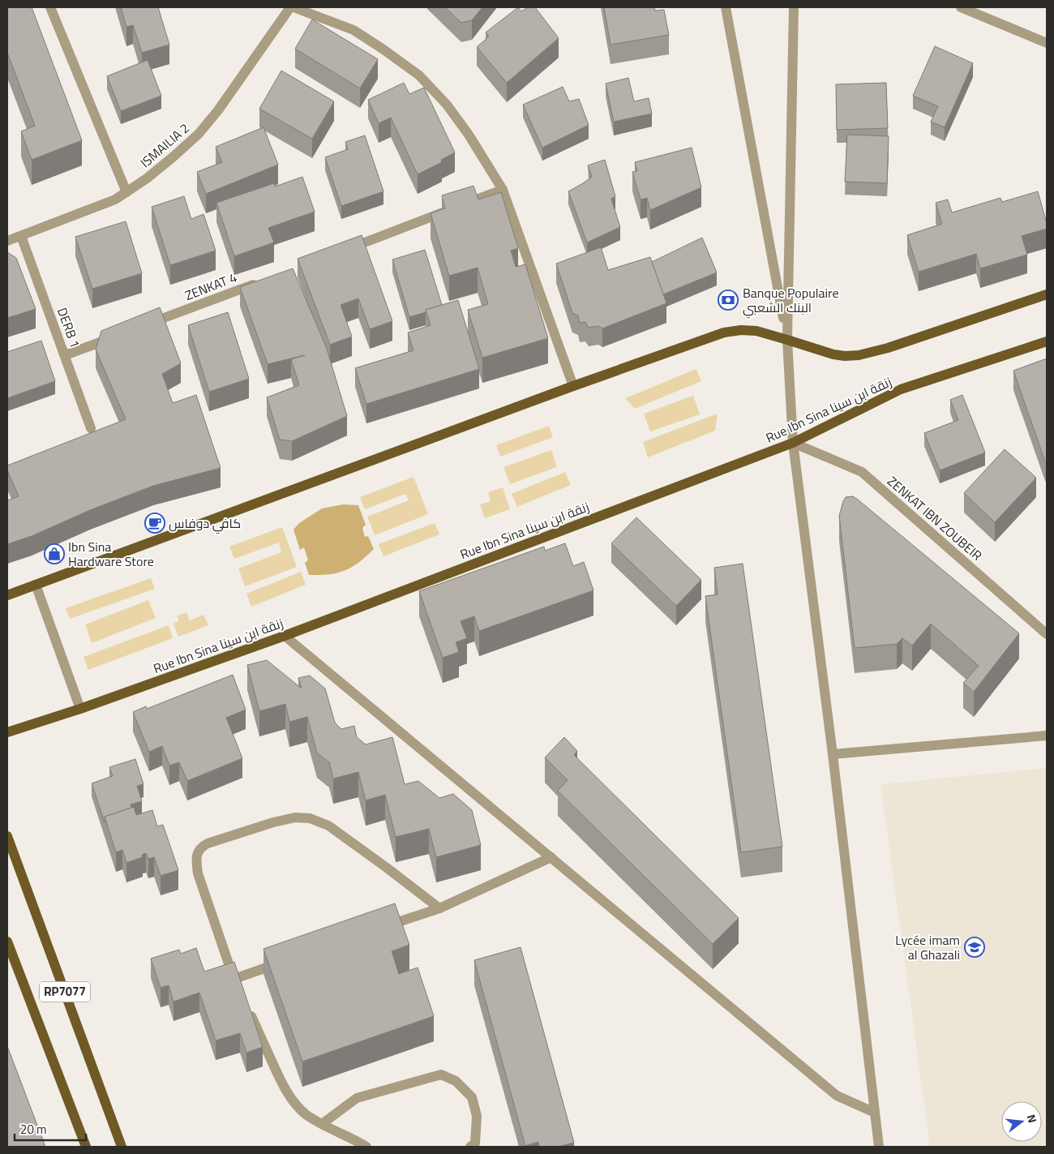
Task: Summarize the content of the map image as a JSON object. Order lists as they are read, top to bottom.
{
  "streets": {
    "main road": ["Rue Ibn Sina زنقة ابن سينا", "RP7077"],
    "street": [
      "ISMAILIA 2",
      "ZENKAT 4",
      "DERB 1",
      "ZENKAT IBN ZOUBEIR"
    ]
  },
  "crossings": [
    ["ISMAILIA 2", "DERB 1"],
    ["Rue Ibn Sina زنقة ابن سينا", "ZENKAT IBN ZOUBEIR"]
  ],
  "places": {
    "bank": ["Banque Populaire البنك الشعبي"],
    "cafe": ["كافي دوفاس"],
    "shop": ["Ibn Sina Hardware Store"],
    "school or university": ["Lycée imam al Ghazali"]
  },
  "scale_bar": "20 m",
  "north": "right"
}
